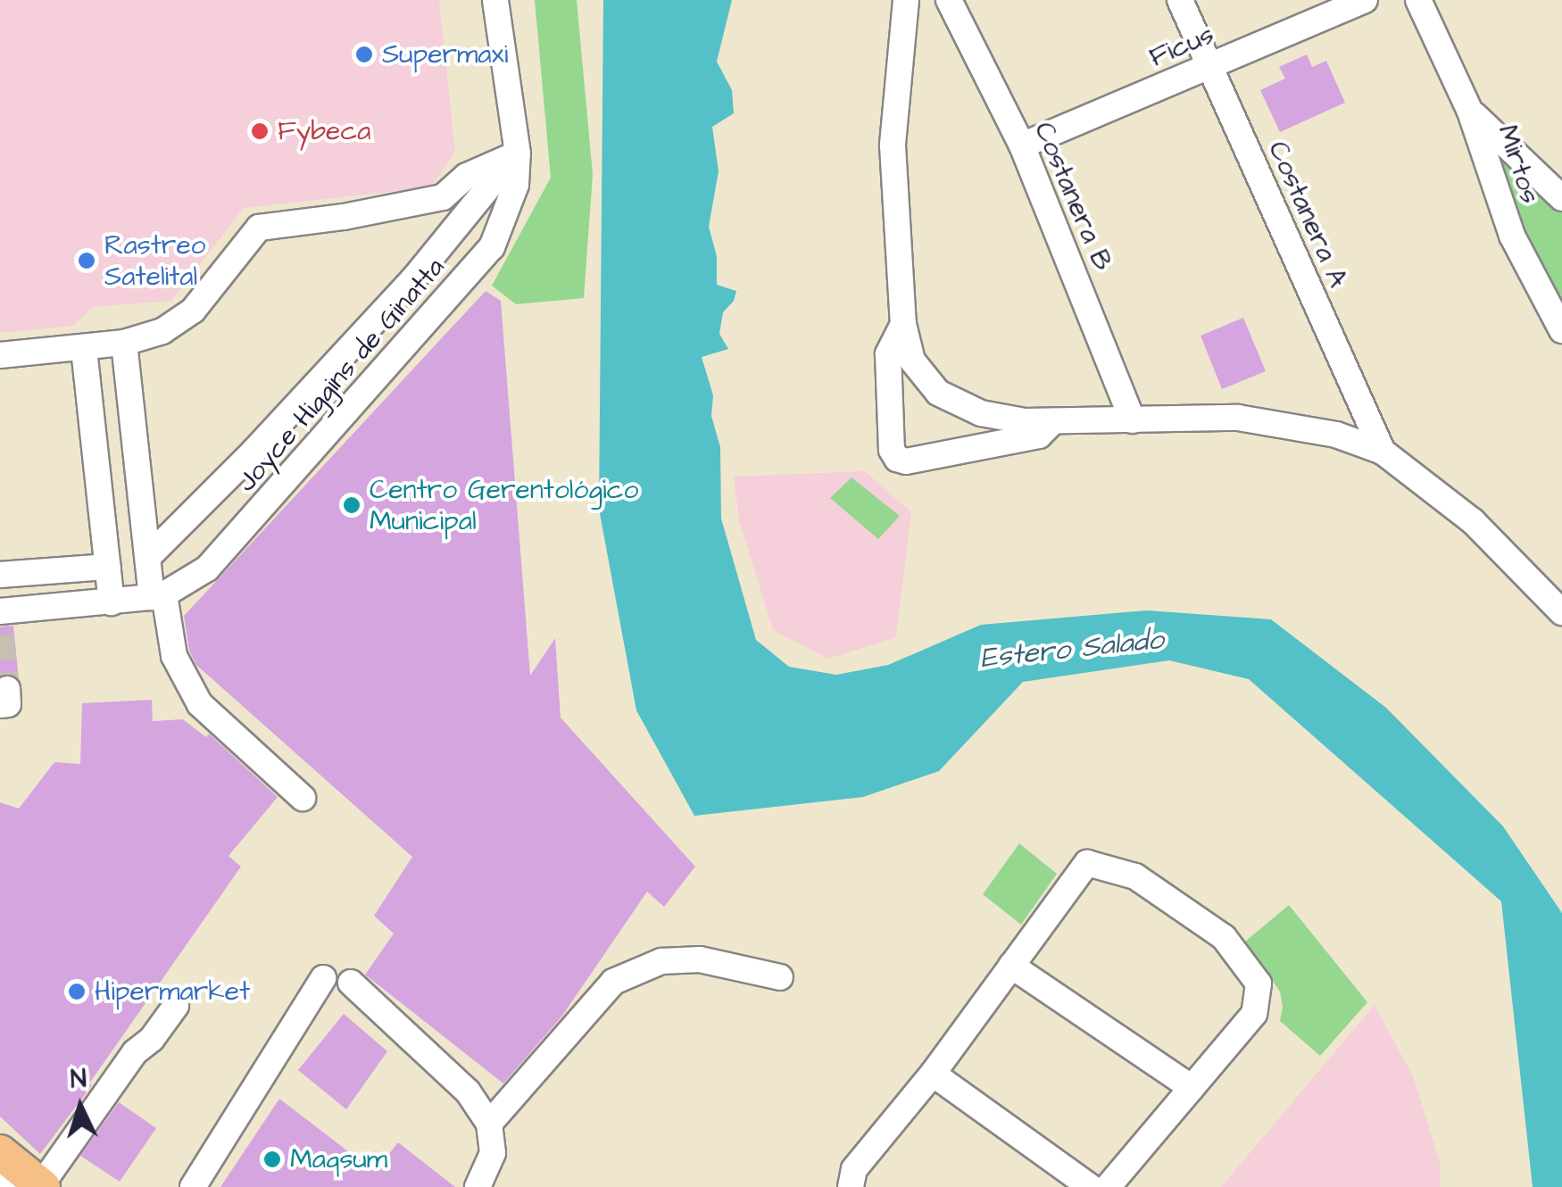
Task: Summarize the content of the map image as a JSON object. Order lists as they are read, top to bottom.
{
  "streets": {
    "street": [
      "Ficus",
      "Mirtos",
      "Costanera B",
      "Costanera A",
      "Joyce Higgins de Ginatta"
    ]
  },
  "crossings": [
    ["Ficus", "Costanera B"],
    ["Ficus", "Costanera A"]
  ],
  "water": ["Estero Salado"],
  "places": [
    "Supermaxi",
    "Fybeca",
    "Rastreo Satelital",
    "Centro Gerentológico Municipal",
    "Hipermarket",
    "Maqsum"
  ],
  "north": "top"
}
